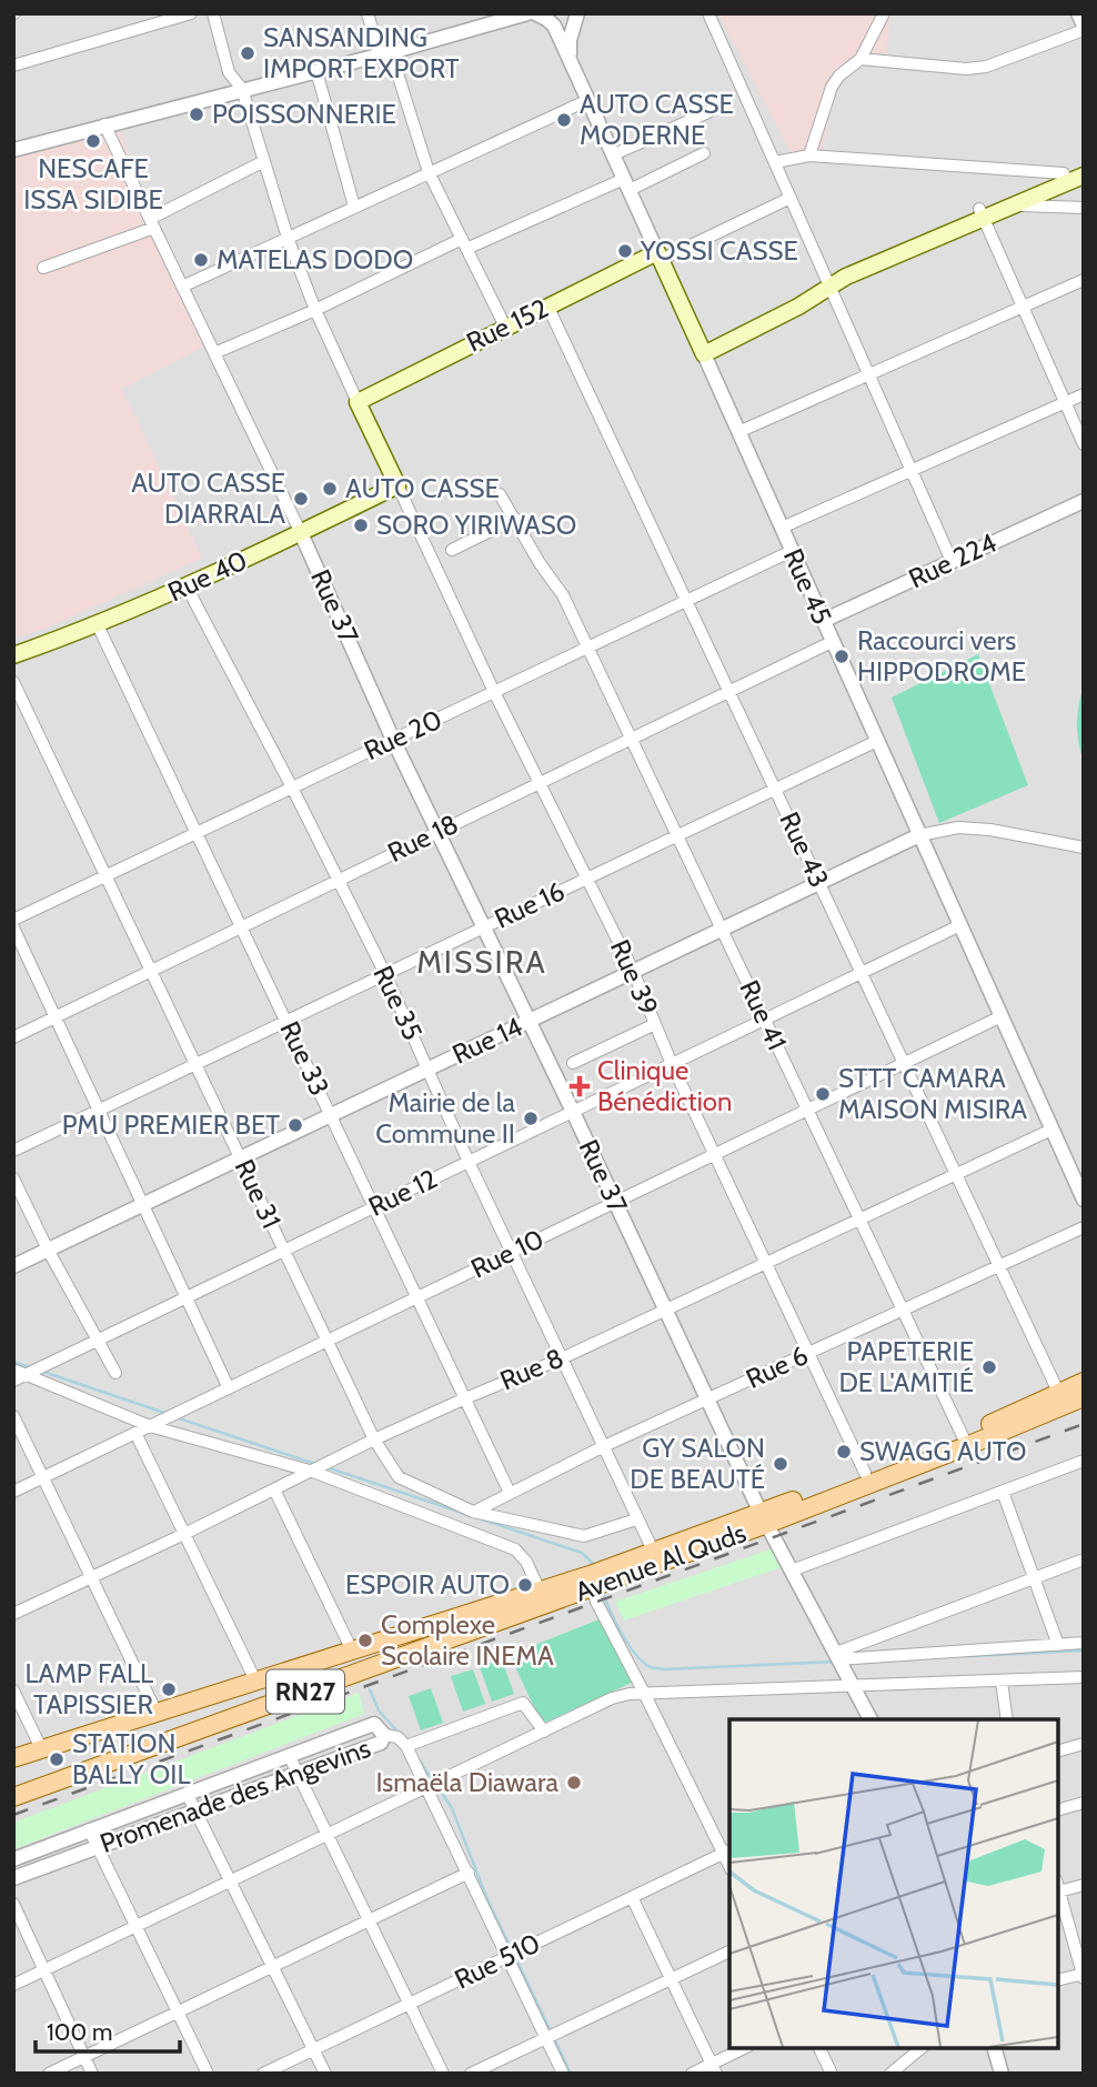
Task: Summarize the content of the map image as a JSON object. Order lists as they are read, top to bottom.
{
  "streets": {
    "main road": [
      "Rue 152",
      "Rue 40",
      "Rue 45",
      "Avenue Al Quds",
      "RN27"
    ],
    "street": [
      "Rue 224",
      "Rue 37",
      "Rue 20",
      "Rue 18",
      "Rue 43",
      "Rue 16",
      "Rue 39",
      "Rue 35",
      "Rue 41",
      "Rue 14",
      "Rue 33",
      "Rue 12",
      "Rue 31",
      "Rue 10",
      "Rue 6",
      "Rue 8",
      "Promenade des Angevins",
      "Rue 510"
    ]
  },
  "crossings": [
    ["Rue 152", "Rue 45"],
    ["Rue 152", "Rue 43"],
    ["Rue 224", "Rue 45"],
    ["Rue 40", "Rue 37"],
    ["Rue 40", "Rue 39"],
    ["Rue 40", "Rue 35"],
    ["Rue 40", "Rue 33"],
    ["Rue 45", "Rue 20"],
    ["Rue 45", "Rue 18"],
    ["Rue 45", "Rue 16"],
    ["Rue 45", "Rue 14"],
    ["Rue 45", "Rue 12"],
    ["Rue 45", "Rue 10"],
    ["Rue 45", "Rue 8"],
    ["Rue 37", "Rue 20"],
    ["Rue 37", "Rue 18"],
    ["Rue 37", "Rue 16"],
    ["Rue 37", "Rue 14"],
    ["Rue 37", "Rue 12"],
    ["Rue 37", "Rue 10"],
    ["Rue 37", "Rue 6"],
    ["Rue 37", "Rue 8"],
    ["Rue 37", "Avenue Al Quds"],
    ["Rue 20", "Rue 43"],
    ["Rue 20", "Rue 39"],
    ["Rue 20", "Rue 35"],
    ["Rue 20", "Rue 41"],
    ["Rue 20", "Rue 33"],
    ["Rue 20", "Rue 31"],
    ["Rue 18", "Rue 43"],
    ["Rue 18", "Rue 39"],
    ["Rue 18", "Rue 35"],
    ["Rue 18", "Rue 41"],
    ["Rue 18", "Rue 33"],
    ["Rue 18", "Rue 31"],
    ["Rue 43", "Rue 16"],
    ["Rue 43", "Rue 14"],
    ["Rue 43", "Rue 12"],
    ["Rue 43", "Rue 10"],
    ["Rue 43", "Rue 6"],
    ["Rue 43", "Rue 8"],
    ["Rue 43", "Avenue Al Quds"],
    ["Rue 16", "Rue 39"],
    ["Rue 16", "Rue 35"],
    ["Rue 16", "Rue 41"],
    ["Rue 16", "Rue 33"],
    ["Rue 16", "Rue 31"],
    ["Rue 39", "Rue 14"],
    ["Rue 39", "Rue 12"],
    ["Rue 39", "Rue 10"],
    ["Rue 39", "Rue 6"],
    ["Rue 39", "Rue 8"],
    ["Rue 39", "Avenue Al Quds"],
    ["Rue 35", "Rue 14"],
    ["Rue 35", "Rue 12"],
    ["Rue 35", "Rue 31"],
    ["Rue 35", "Rue 10"],
    ["Rue 35", "Rue 6"],
    ["Rue 35", "Rue 8"],
    ["Rue 35", "Avenue Al Quds"],
    ["Rue 41", "Rue 14"],
    ["Rue 41", "Rue 12"],
    ["Rue 41", "Rue 10"],
    ["Rue 41", "Rue 6"],
    ["Rue 41", "Rue 8"],
    ["Rue 41", "Avenue Al Quds"],
    ["Rue 14", "Rue 33"],
    ["Rue 14", "Rue 31"],
    ["Rue 33", "Rue 12"],
    ["Rue 33", "Rue 10"],
    ["Rue 33", "Rue 6"],
    ["Rue 33", "Rue 8"],
    ["Rue 12", "Rue 31"],
    ["Rue 31", "Rue 10"],
    ["Rue 31", "Rue 6"],
    ["Rue 31", "Rue 8"]
  ],
  "districts": ["MISSIRA"],
  "places": {
    "other": [
      "SANSANDING IMPORT EXPORT",
      "POISSONNERIE",
      "AUTO CASSE MODERNE",
      "NESCAFE ISSA SIDIBE",
      "YOSSI CASSE",
      "MATELAS DODO",
      "AUTO CASSE",
      "AUTO CASSE DIARRALA",
      "SORO YIRIWASO",
      "Raccourci vers HIPPODROME",
      "STTT CAMARA MAISON MISIRA",
      "Mairie de la Commune II",
      "PMU PREMIER BET",
      "PAPETERIE DE L'AMITIÉ",
      "SWAGG AUTO",
      "GY SALON DE BEAUTÉ",
      "ESPOIR AUTO",
      "Complexe Scolaire INEMA",
      "LAMP FALL TAPISSIER",
      "STATION BALLY OIL",
      "Ismaëla Diawara"
    ],
    "health": ["Clinique Bénédiction"]
  },
  "scale_bar": "100 m"
}
